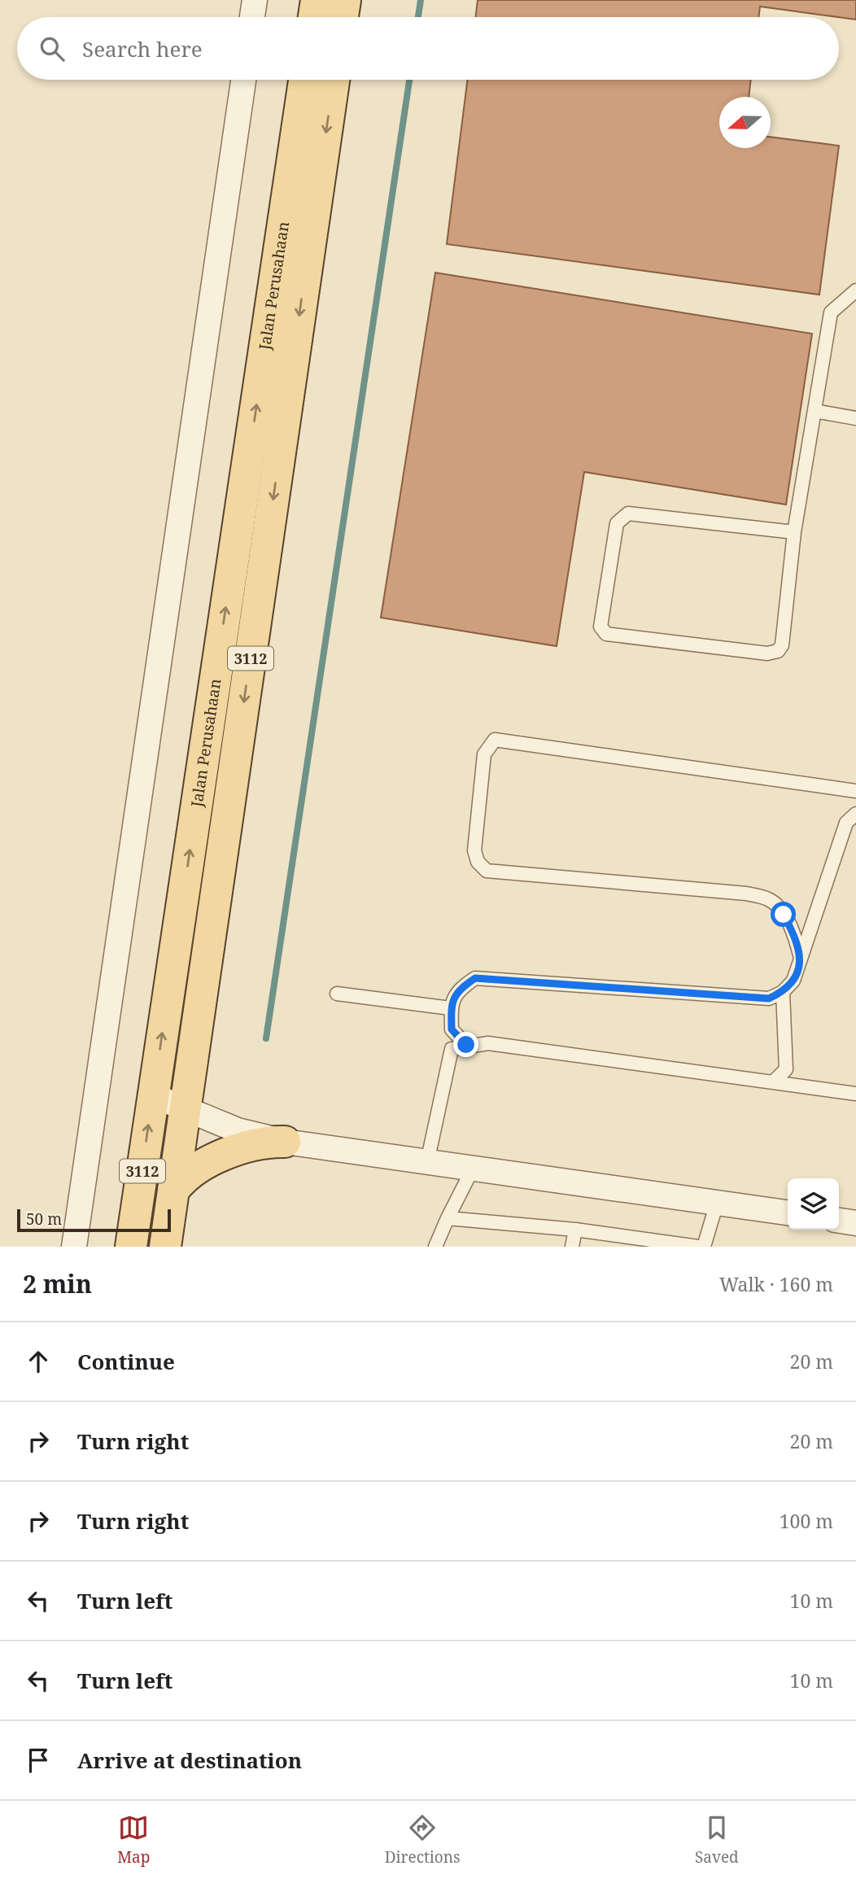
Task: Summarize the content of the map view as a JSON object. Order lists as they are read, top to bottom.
{
  "streets": {
    "main road": ["Jalan Perusahaan", "3112"]
  },
  "scale_bar": "50 m",
  "north": "left",
  "page": {
    "search": "Search here",
    "scale": "50 m",
    "heading": ["2 min", "Walk · 160 m"],
    "list": [
      ["Continue", "20 m"],
      ["Turn right", "20 m"],
      ["Turn right", "100 m"],
      ["Turn left", "10 m"],
      ["Turn left", "10 m"],
      "Arrive at destination"
    ],
    "nav": ["Map", "Directions", "Saved"]
  }
}
